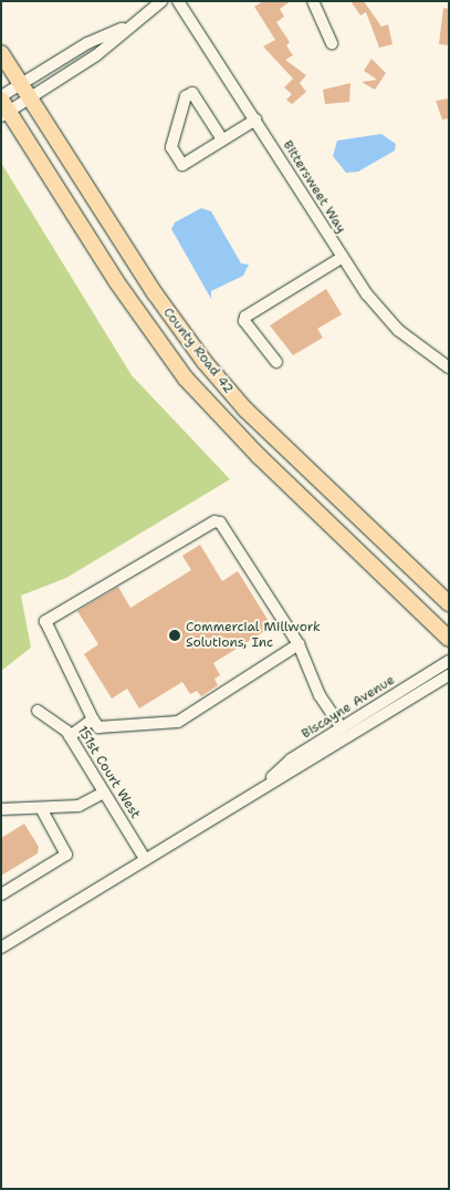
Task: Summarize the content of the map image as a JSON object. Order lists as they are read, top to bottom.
{
  "streets": {
    "highway": ["County Road 42"],
    "street": ["Bittersweet Way", "Biscayne Avenue", "151st Court West"]
  },
  "crossings": [
    ["Biscayne Avenue", "151st Court West"]
  ],
  "places": ["Commercial Millwork Solutions, Inc"]
}
